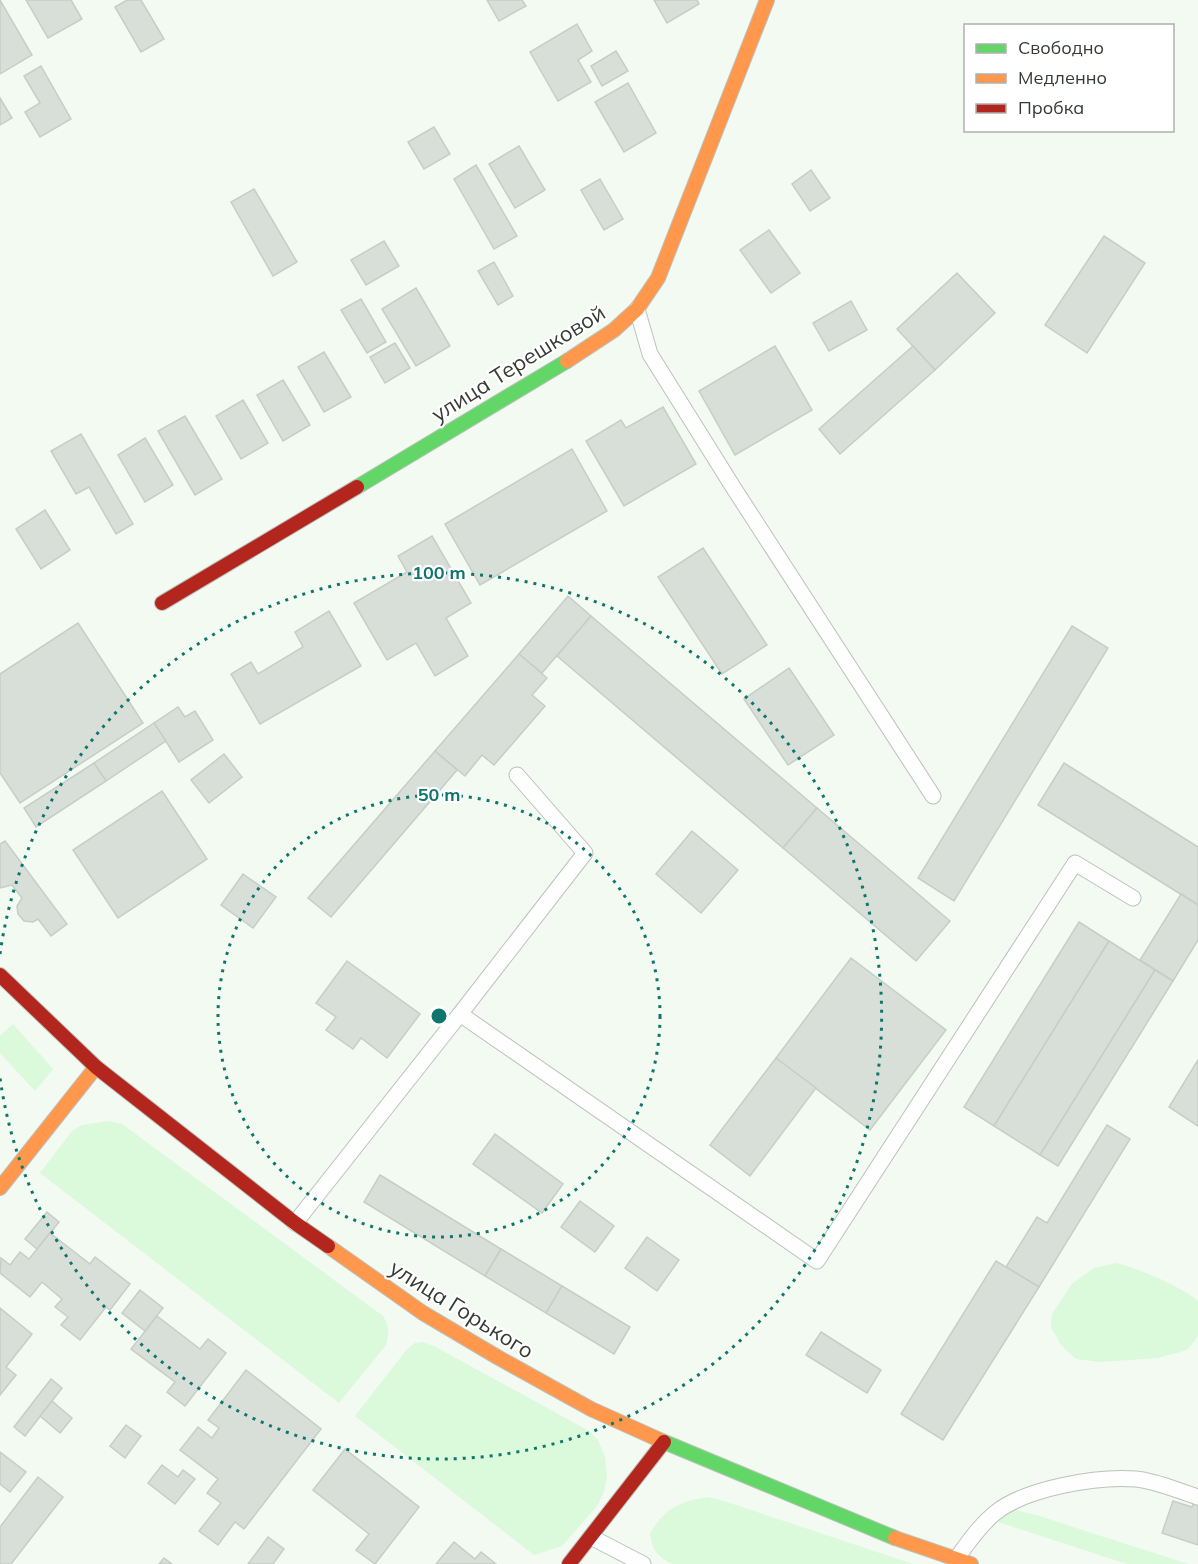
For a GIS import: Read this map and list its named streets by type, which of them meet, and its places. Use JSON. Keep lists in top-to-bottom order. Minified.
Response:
{"streets":{"street":["улица Терешковой","улица Горького"]},"legend":["Свободно","Медленно","Пробка"],"rings":["100 m","50 m"]}
